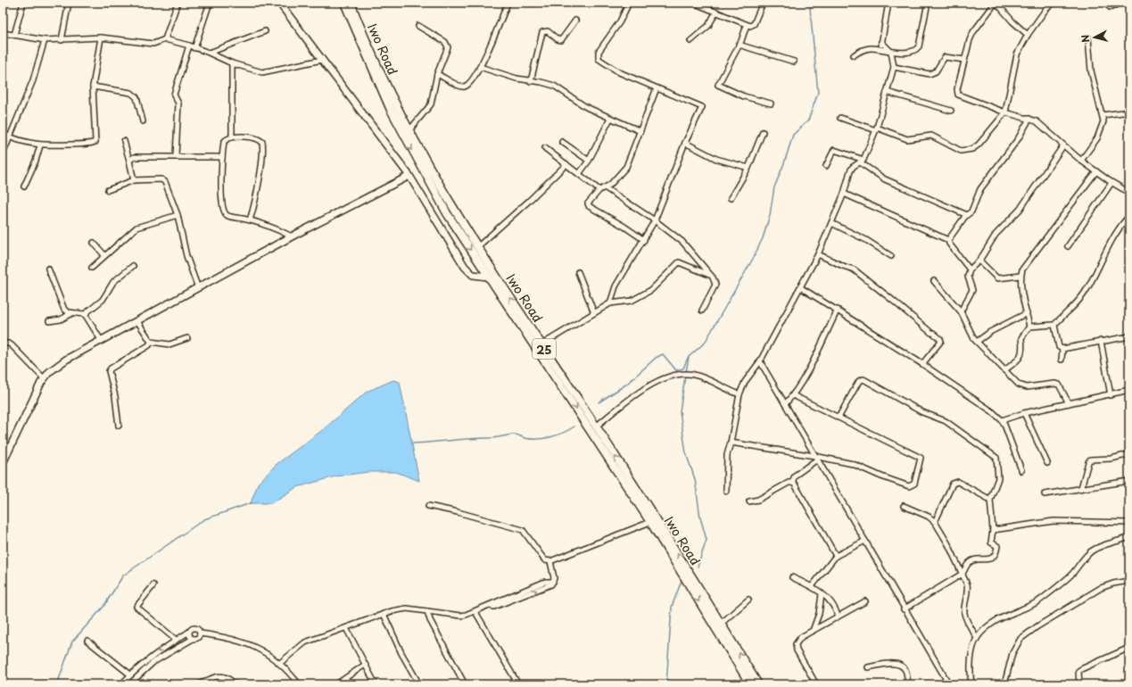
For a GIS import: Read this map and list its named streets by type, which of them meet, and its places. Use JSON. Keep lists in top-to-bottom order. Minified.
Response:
{"streets":{"main road":["Iwo Road","25"]},"north":"left"}
